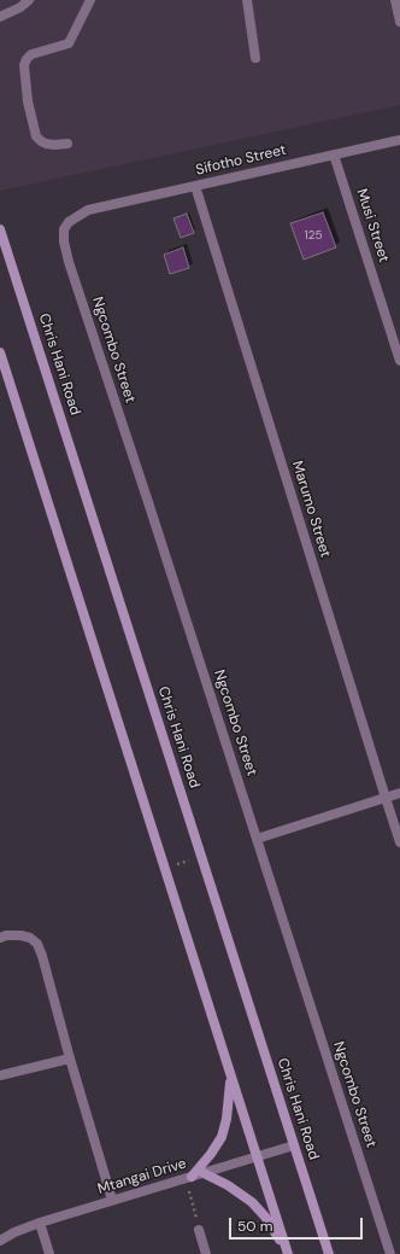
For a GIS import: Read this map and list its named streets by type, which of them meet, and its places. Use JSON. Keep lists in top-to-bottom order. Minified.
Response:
{"streets":{"main road":["Chris Hani Road"],"street":["Sifotho Street","Musi Street","Ngcombo Street","Marumo Street","Mtangai Drive"]},"crossings":[["Sifotho Street","Musi Street"],["Sifotho Street","Ngcombo Street"],["Sifotho Street","Marumo Street"],["Chris Hani Road","Mtangai Drive"]],"house_numbers":["125"],"scale_bar":"50 m"}
